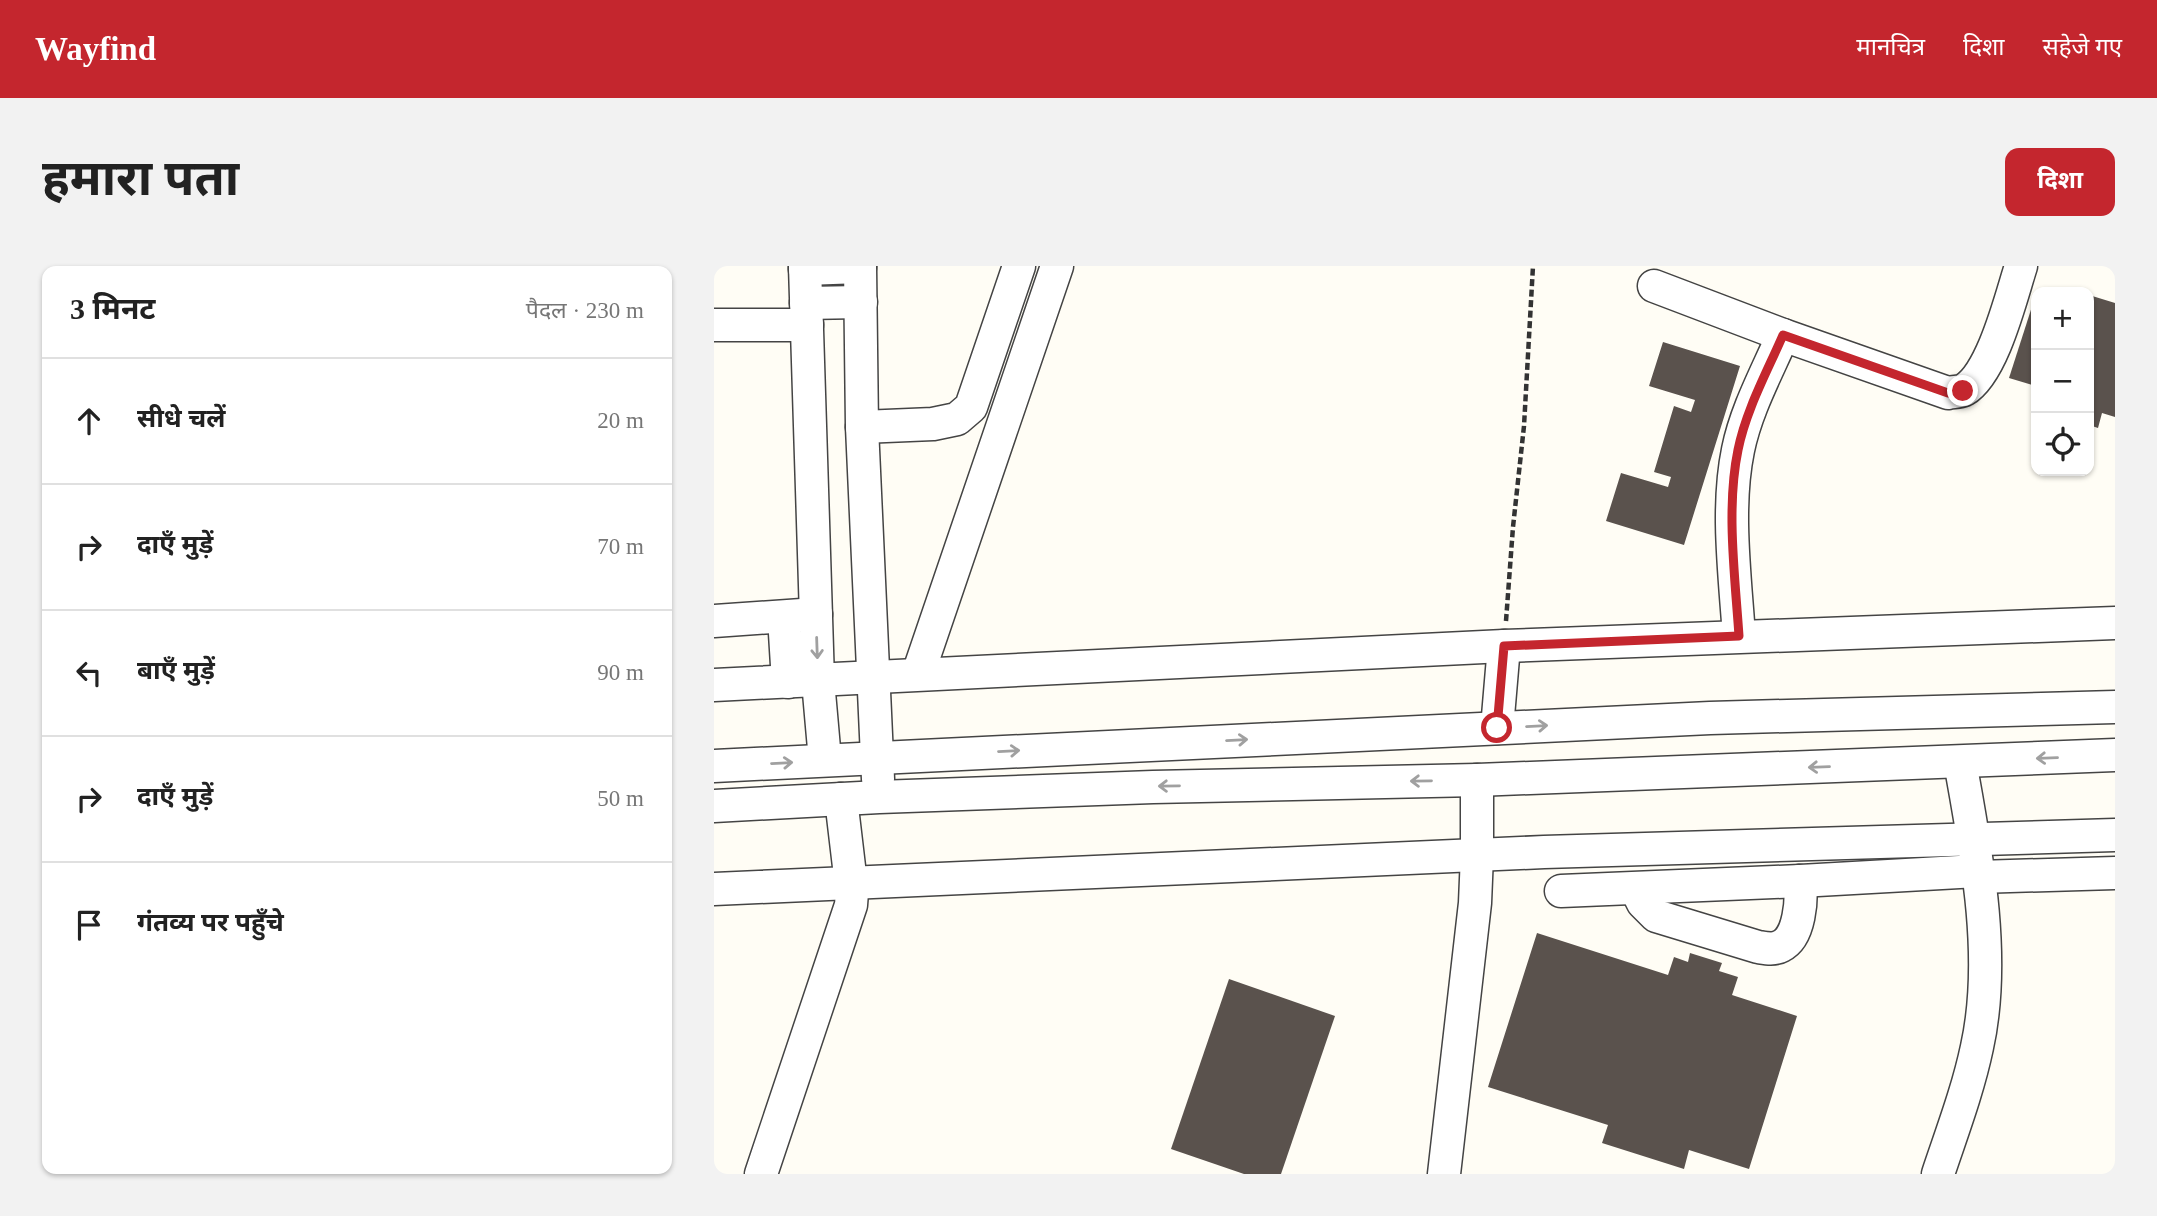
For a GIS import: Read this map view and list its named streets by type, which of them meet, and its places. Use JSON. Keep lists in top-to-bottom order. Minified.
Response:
{"page":{"header":"Wayfind","nav":["मानचित्र","दिशा","सहेजे गए"],"buttons":"दिशा","title":"हमारा पता","heading":["3 मिनट","पैदल · 230 m"],"map_buttons":["+","−"],"list":[["सीधे चलें","20 m"],["दाएँ मुड़ें","70 m"],["बाएँ मुड़ें","90 m"],["दाएँ मुड़ें","50 m"],"गंतव्य पर पहुँचे"]}}
